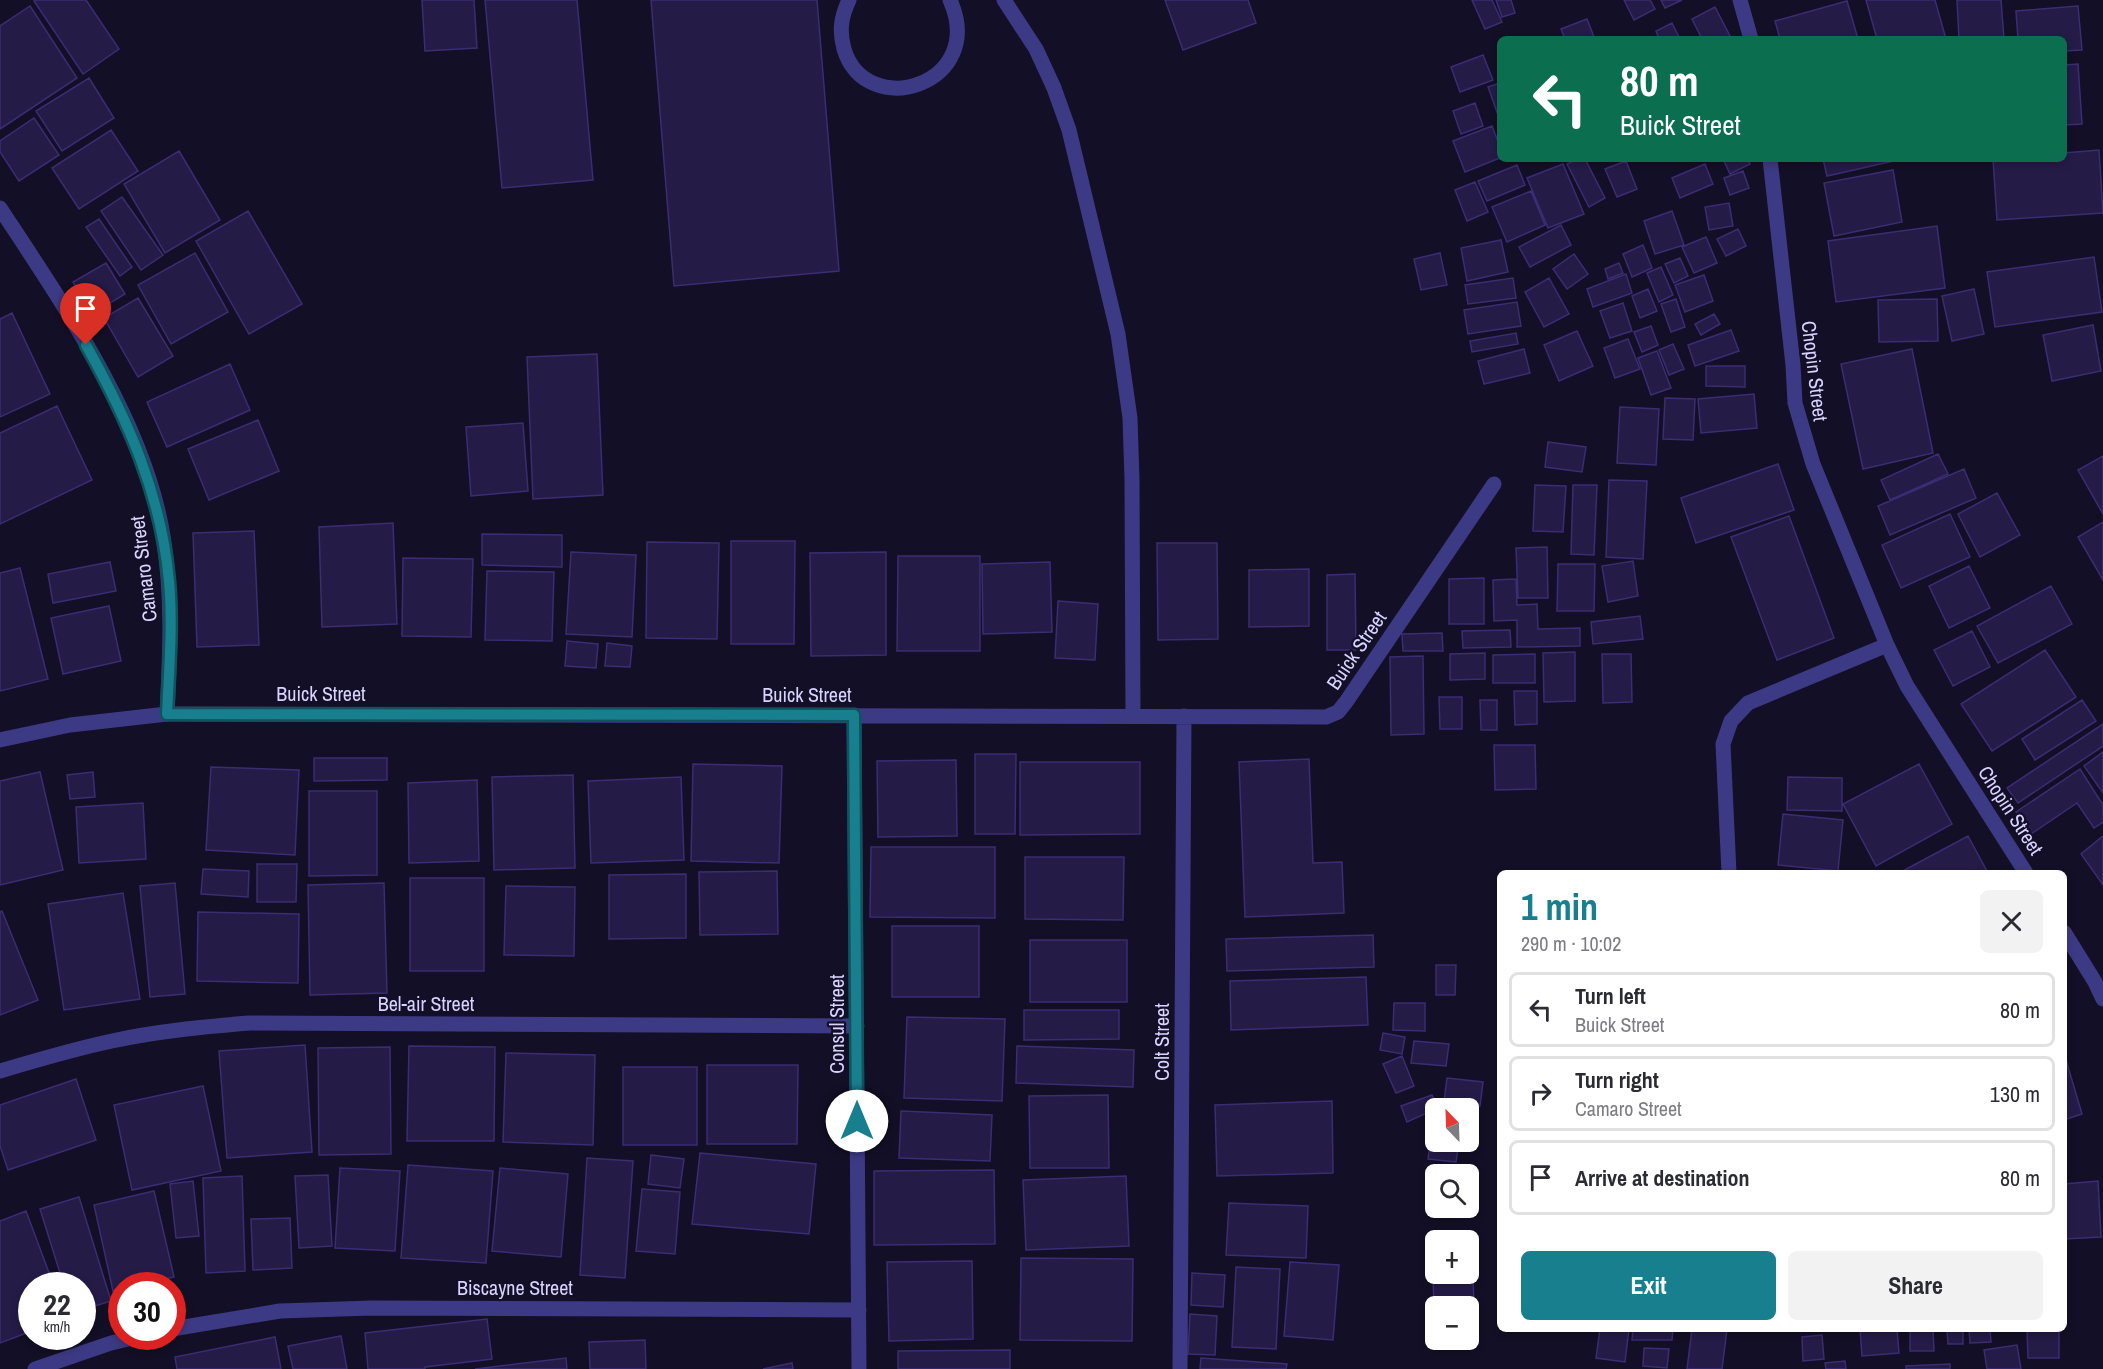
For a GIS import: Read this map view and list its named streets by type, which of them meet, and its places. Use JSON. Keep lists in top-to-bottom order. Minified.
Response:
{"streets":{"street":["Chopin Street","Camaro Street","Buick Street","Bel-air Street","Consul Street","Colt Street","Biscayne Street"]},"crossings":[["Camaro Street","Buick Street"],["Buick Street","Consul Street"],["Buick Street","Colt Street"],["Bel-air Street","Consul Street"],["Consul Street","Biscayne Street"]],"north":"top left","page":{"turn":["80 m","Buick Street"],"heading":["1 min","290 m · 10:02"],"list":[{"name":"Turn left","note":"Buick Street","value":"80 m"},{"name":"Turn right","note":"Camaro Street","value":"130 m"},{"name":"Arrive at destination","value":"80 m"}],"map_buttons":["+","−"],"buttons":["Exit","Share"],"speed":"22 km/h","limit":"30"}}
